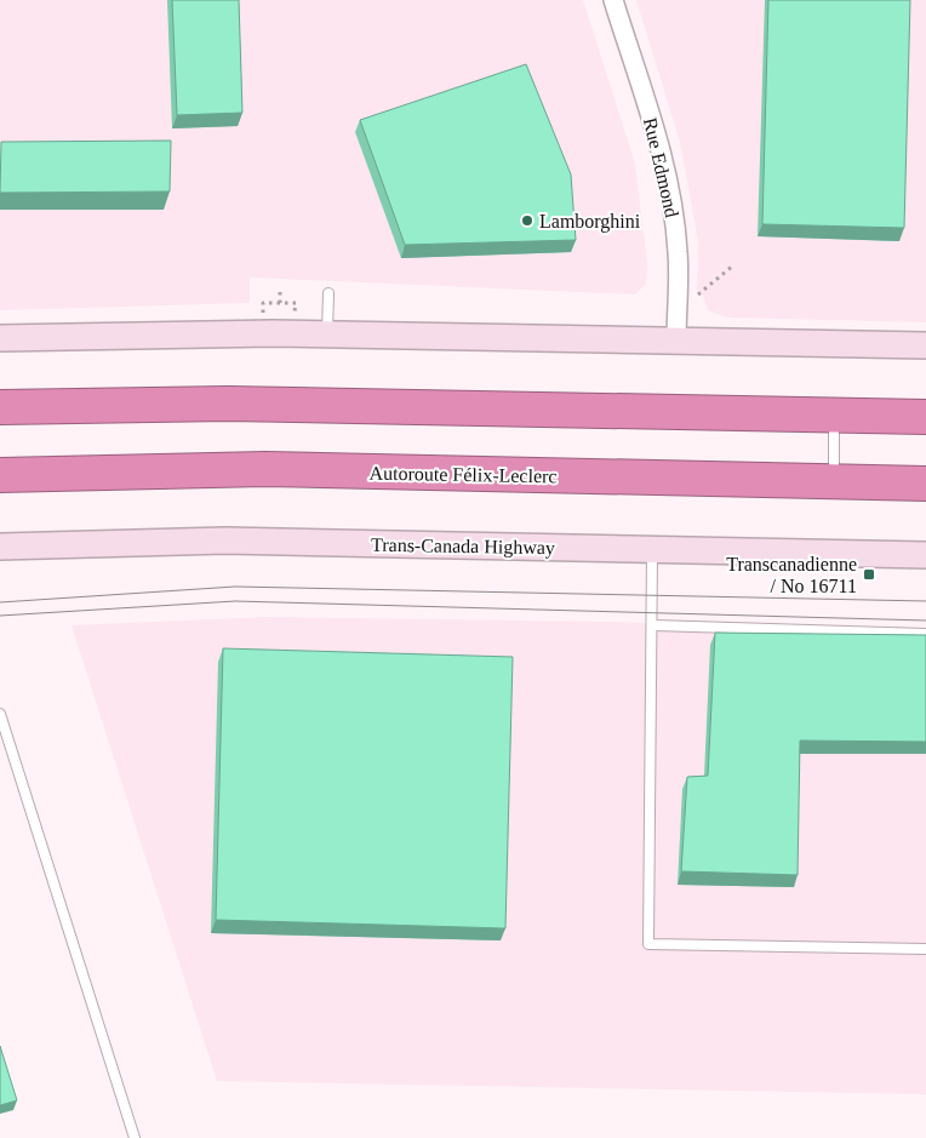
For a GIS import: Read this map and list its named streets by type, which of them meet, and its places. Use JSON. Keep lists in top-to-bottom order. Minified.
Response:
{"streets":{"highway":["Autoroute Félix-Leclerc"],"main road":["Trans-Canada Highway"],"street":["Rue Edmond"]},"places":{"other":["Lamborghini"],"transit":["Transcanadienne / No 16711"]}}
